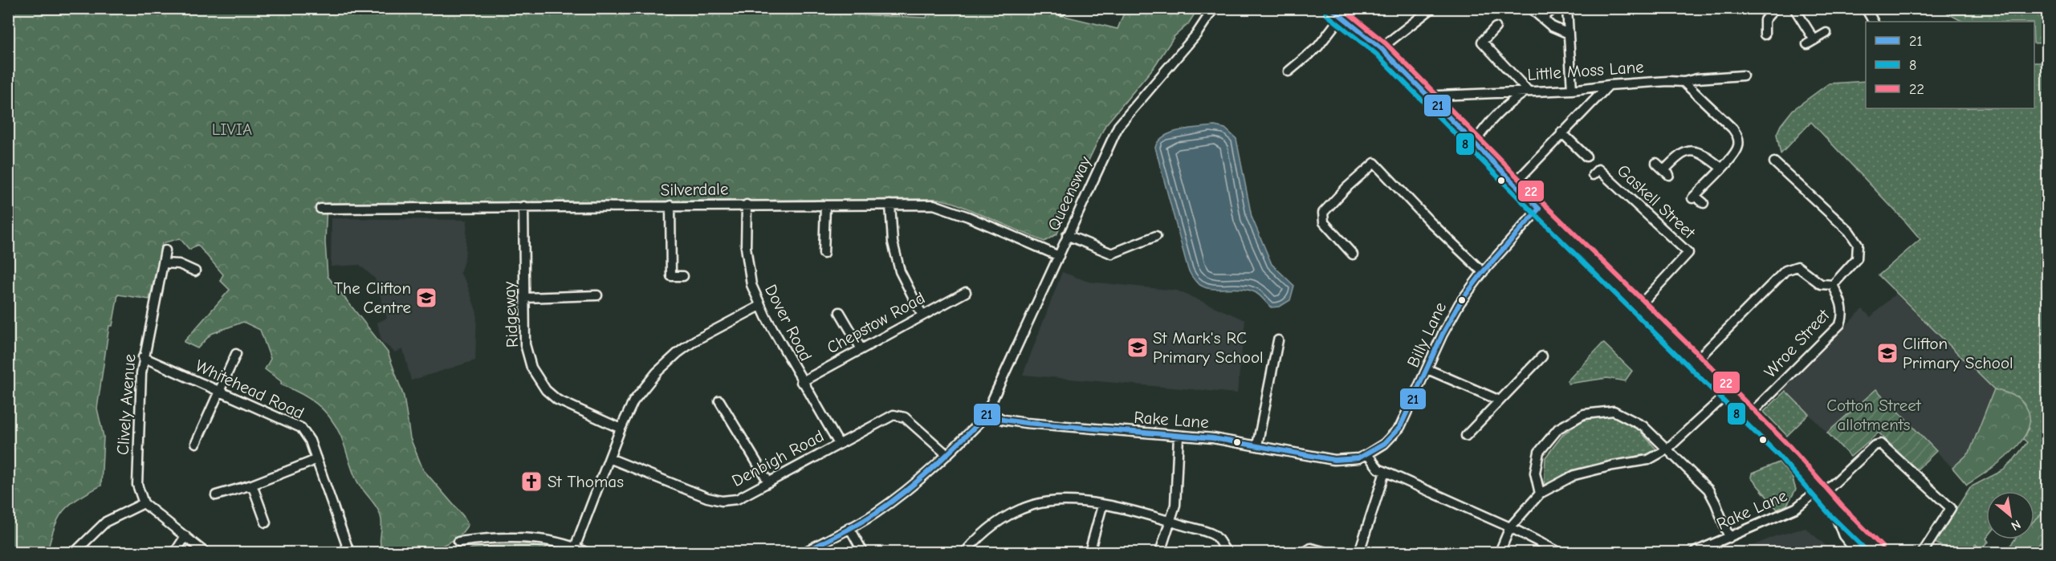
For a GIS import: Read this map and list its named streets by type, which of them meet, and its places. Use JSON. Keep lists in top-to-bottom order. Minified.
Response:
{"streets":{"street":["Little Moss Lane","Silverdale","Queensway","Gaskell Street","Ridgeway","Dover Road","Chepstow Road","Billy Lane","Wroe Street","Whitehead Road","Clively Avenue","Rake Lane","Denbigh Road"]},"crossings":[["Silverdale","Queensway"],["Silverdale","Ridgeway"],["Silverdale","Dover Road"],["Queensway","Rake Lane"],["Dover Road","Chepstow Road"],["Dover Road","Denbigh Road"],["Billy Lane","Rake Lane"],["Whitehead Road","Clively Avenue"]],"parks":["LIVIA","Cotton Street allotments"],"places":{"school or university":["The Clifton Centre","St Mark's RC Primary School","Clifton Primary School"],"church":["St Thomas"]},"lines":["transit line 21","transit line 22","transit line 8"],"legend":["21","8","22"],"north":"bottom right"}
